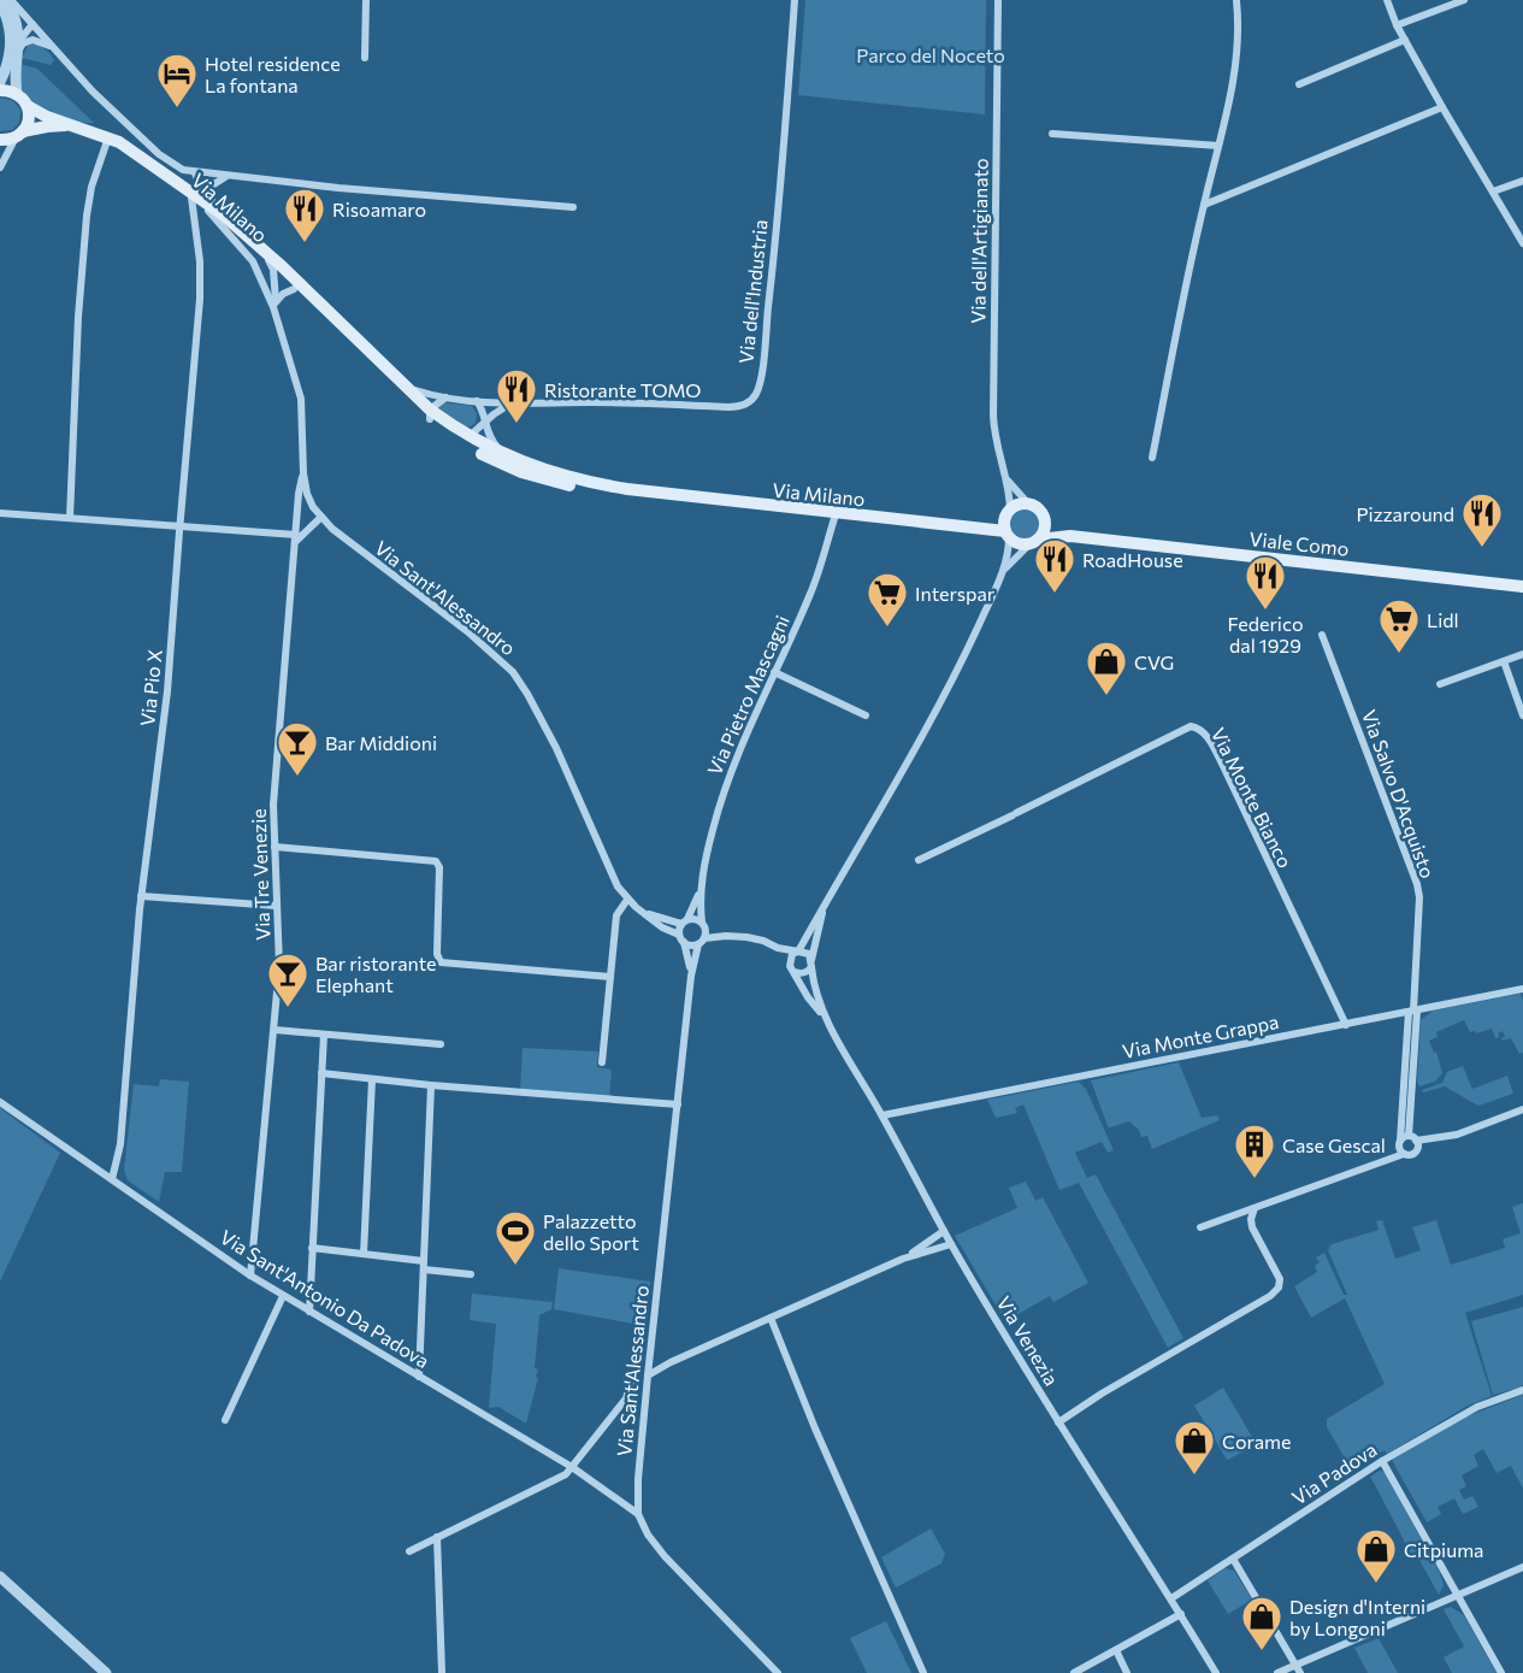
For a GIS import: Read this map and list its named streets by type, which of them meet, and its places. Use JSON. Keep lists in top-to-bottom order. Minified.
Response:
{"streets":{"main road":["Via Milano","Viale Como"],"street":["Via dell'Artigianato","Via dell'Industria","Via Sant'Alessandro","Via Pio X","Via Pietro Mascagni","Via Salvo D'Acquisto","Via Monte Bianco","Via Tre Venezie","Via Monte Grappa","Via Sant'Antonio Da Padova","Via Venezia","Via Padova"]},"crossings":[["Via Milano","Via dell'Artigianato"],["Via Milano","Viale Como"],["Via Milano","Via Pio X"],["Via Milano","Via Pietro Mascagni"],["Via dell'Artigianato","Viale Como"],["Via Sant'Alessandro","Via Pietro Mascagni"],["Via Sant'Alessandro","Via Sant'Antonio Da Padova"],["Via Pio X","Via Sant'Antonio Da Padova"],["Via Salvo D'Acquisto","Via Monte Grappa"],["Via Monte Bianco","Via Monte Grappa"],["Via Tre Venezie","Via Sant'Antonio Da Padova"],["Via Monte Grappa","Via Venezia"],["Via Venezia","Via Padova"]],"parks":["Parco del Noceto"],"places":{"hotel":["Hotel residence La fontana"],"restaurant":["Risoamaro","Ristorante TOMO","Pizzaround","RoadHouse","Federico dal 1929"],"supermarket":["Interspar","Lidl"],"shop":["CVG","Corame","Citpiuma","Design d'Interni by Longoni"],"bar":["Bar Middioni","Bar ristorante Elephant"],"building":["Case Gescal"],"sports":["Palazzetto dello Sport"]}}
